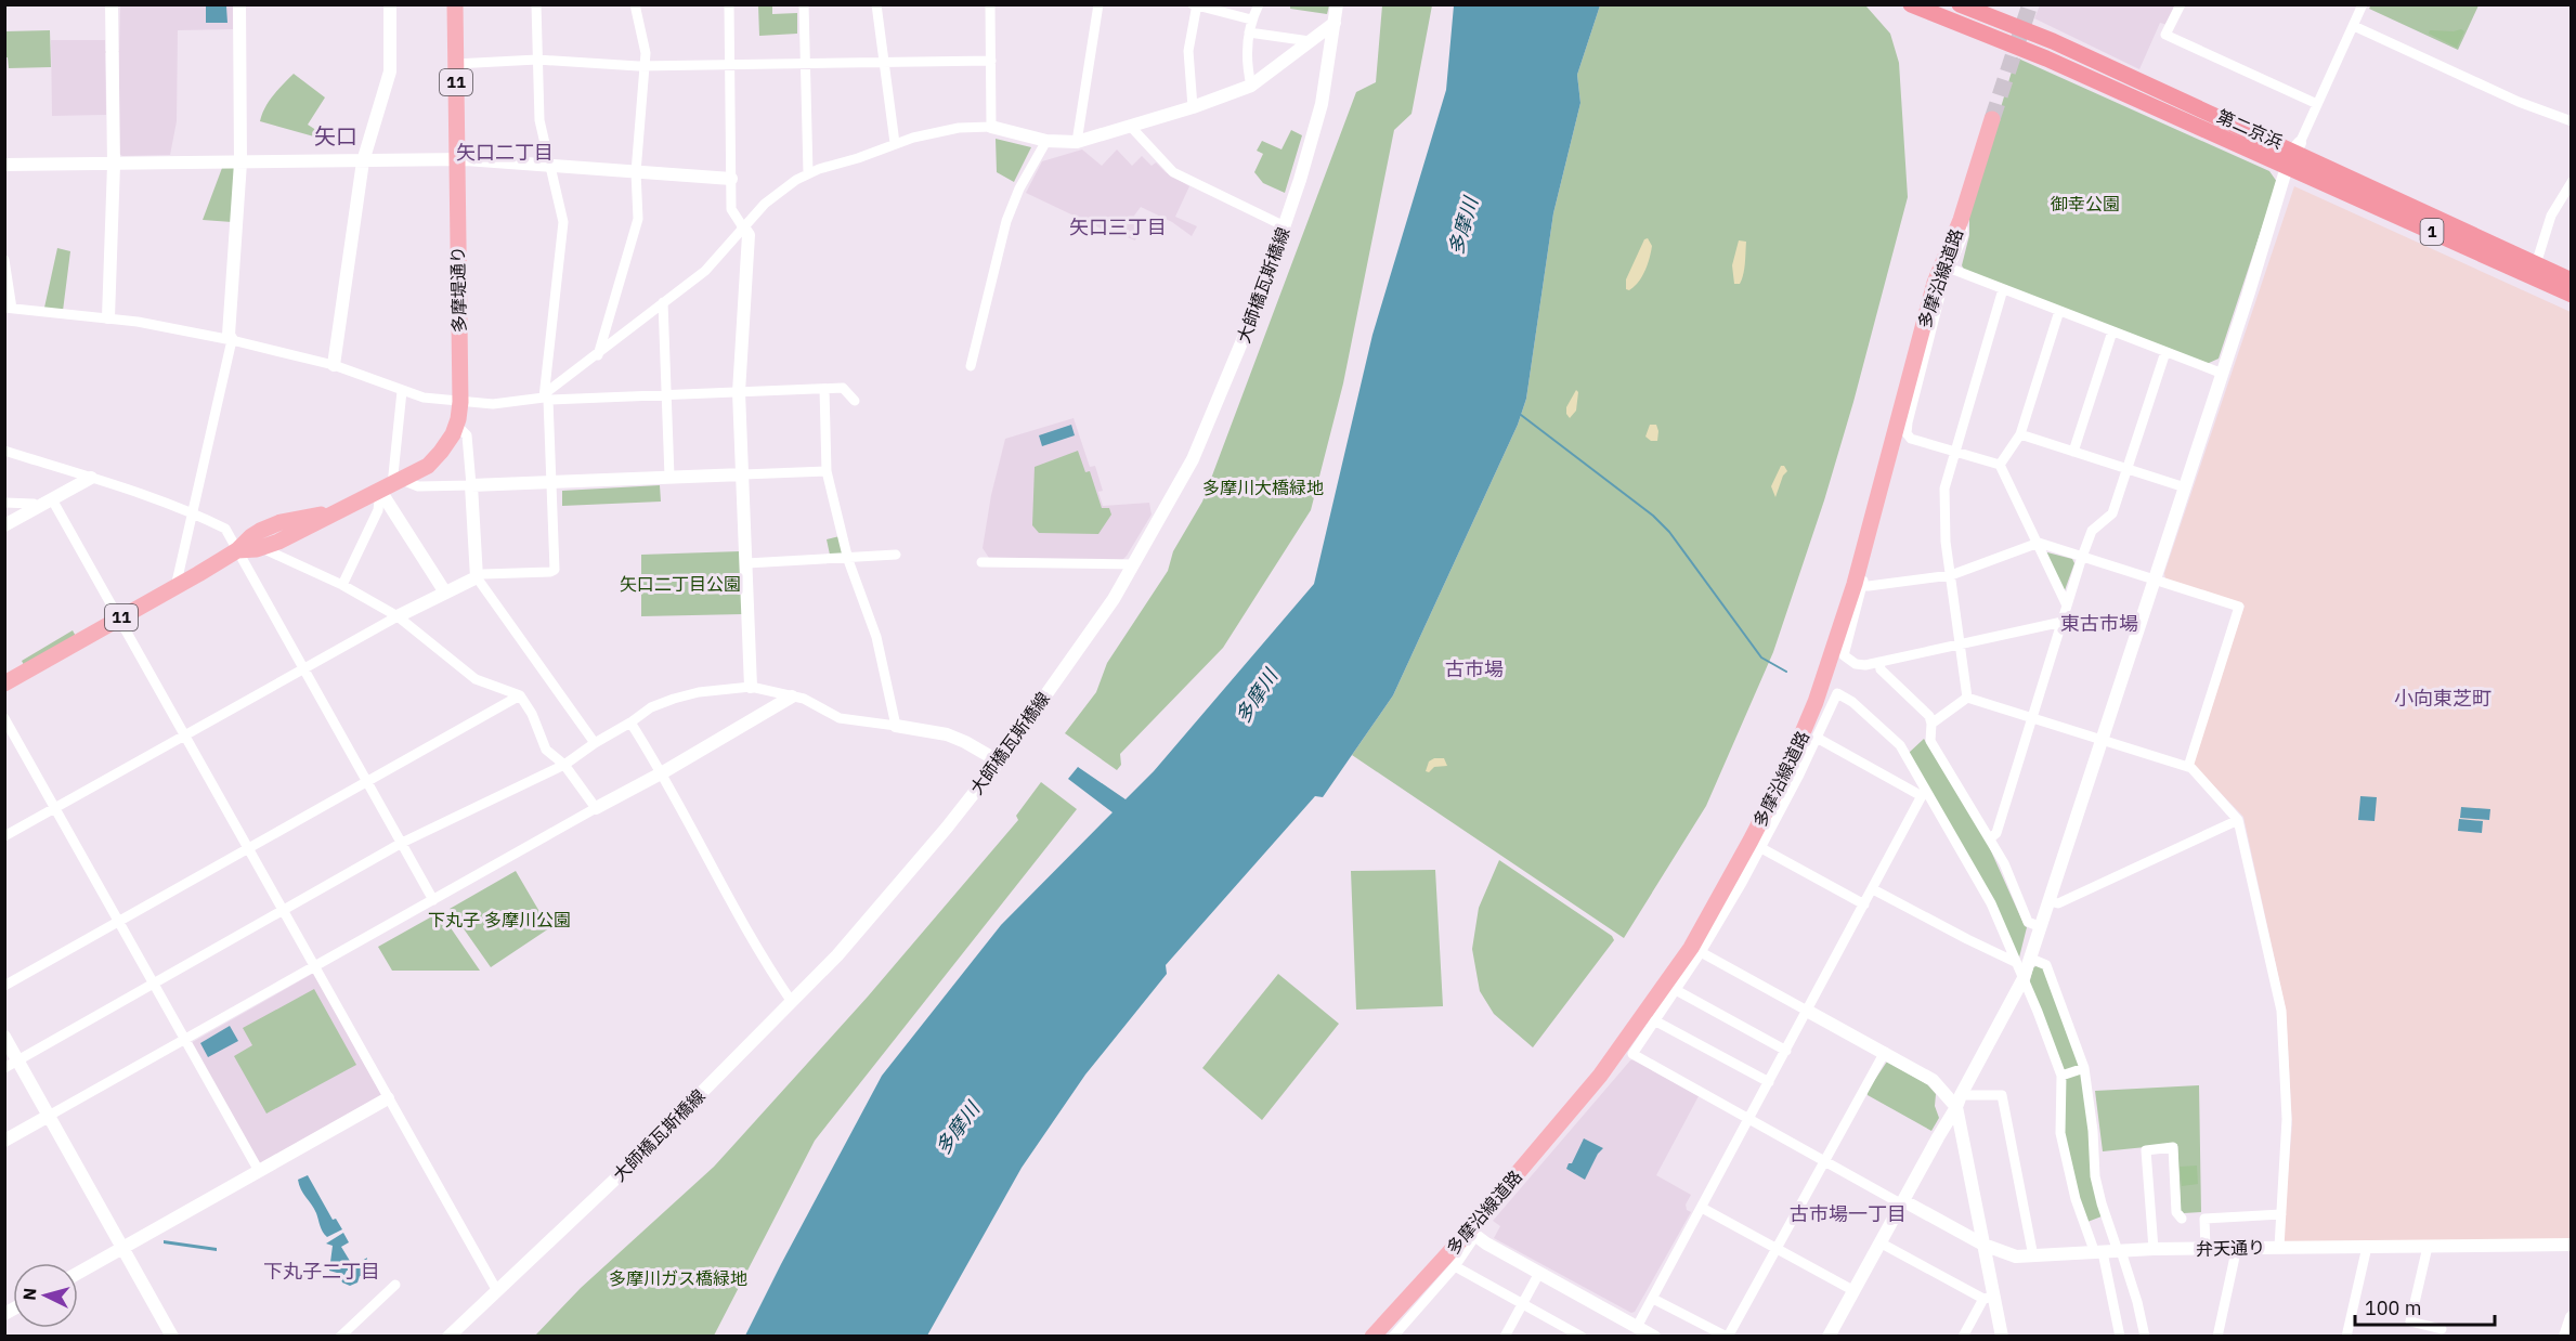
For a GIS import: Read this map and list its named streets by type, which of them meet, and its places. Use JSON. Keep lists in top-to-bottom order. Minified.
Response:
{"streets":{"highway":["第二京浜","1"],"main road":["11","多摩沿線道路","多摩堤通り"],"street":["大師橋瓦斯橋線","弁天通り"]},"districts":["矢口","矢口二丁目","矢口三丁目","東古市場","古市場","小向東芝町","古市場一丁目","下丸子二丁目"],"water":["多摩川"],"parks":["御幸公園","多摩川大橋緑地","矢口二丁目公園","下丸子 多摩川公園","多摩川ガス橋緑地"],"scale_bar":"100 m","north":"left"}
